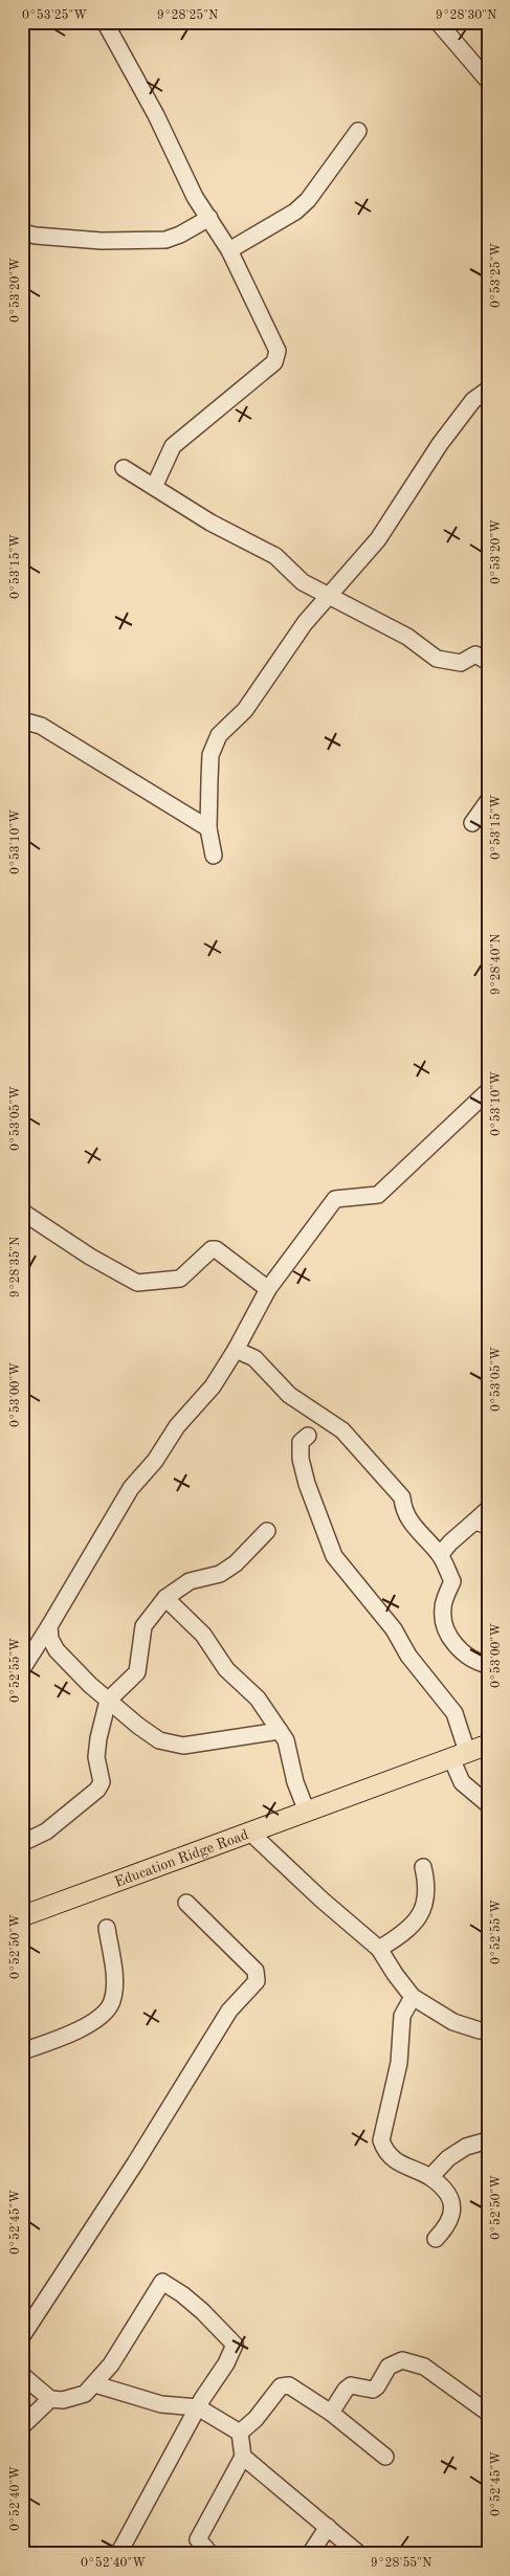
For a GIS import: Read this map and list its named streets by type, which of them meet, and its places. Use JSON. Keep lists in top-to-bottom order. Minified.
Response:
{"streets":{"main road":["Education Ridge Road"]},"coordinates":["0°53'25\"W","9°28'25\"N","9°28'30\"N","0°53'20\"W","0°53'15\"W","0°53'10\"W","9°28'40\"N","0°53'05\"W","9°28'35\"N","0°53'00\"W","0°52'55\"W","0°52'50\"W","0°52'45\"W","0°52'40\"W","9°28'55\"N"]}
